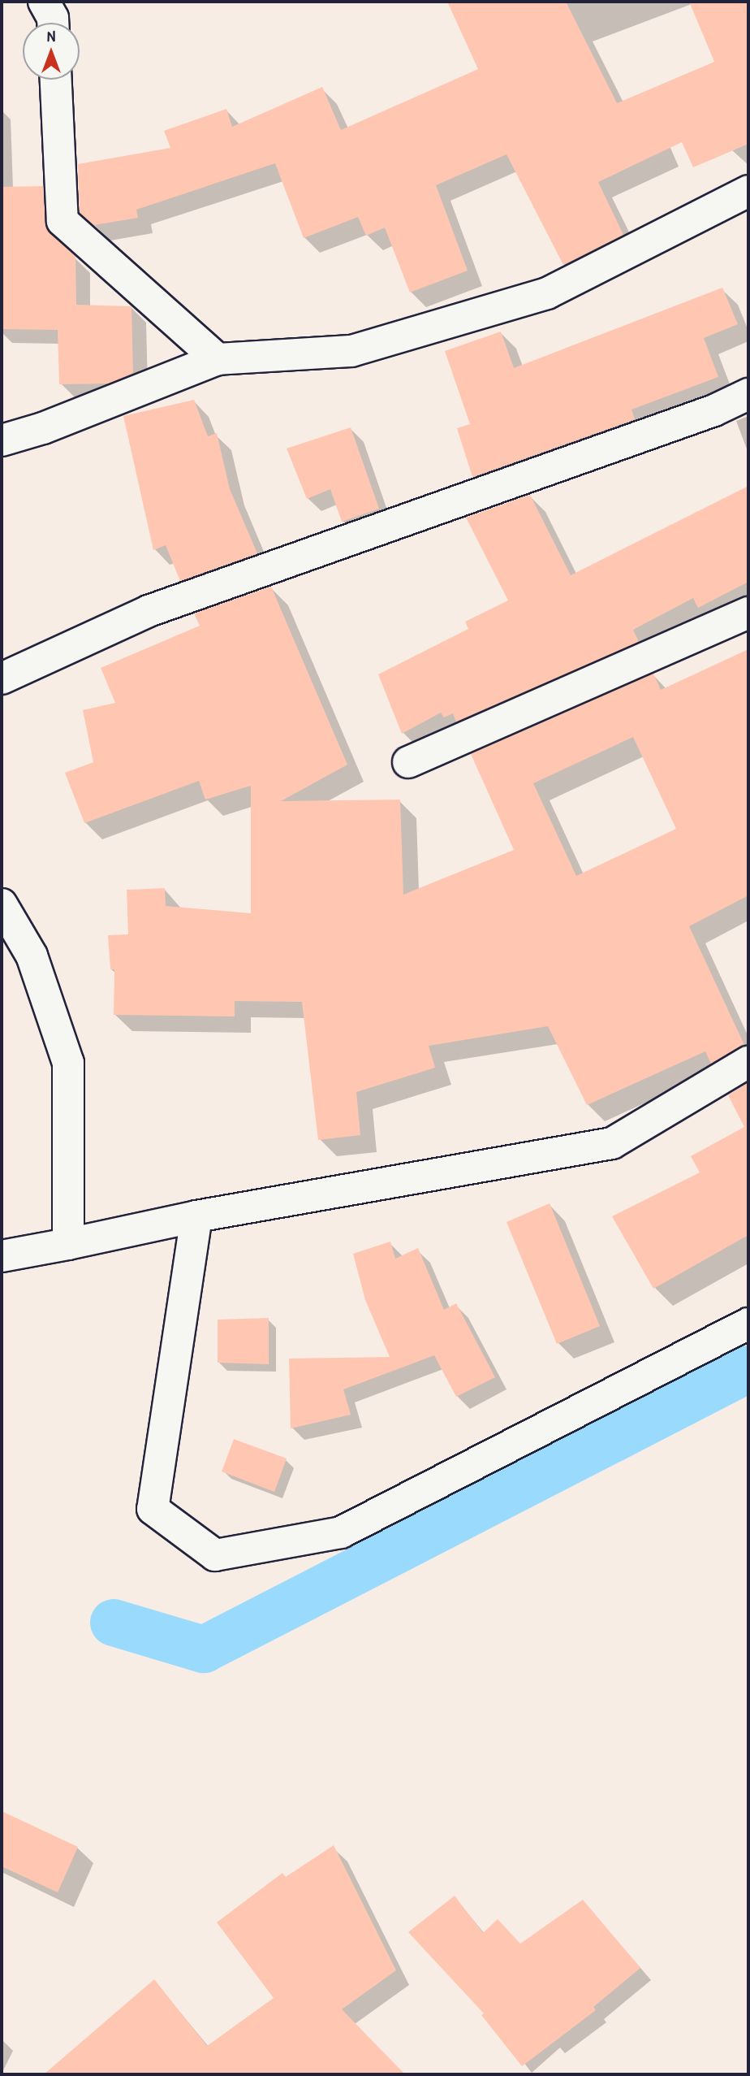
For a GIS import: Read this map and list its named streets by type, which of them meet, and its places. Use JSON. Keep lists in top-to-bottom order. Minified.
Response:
{"north":"top"}
